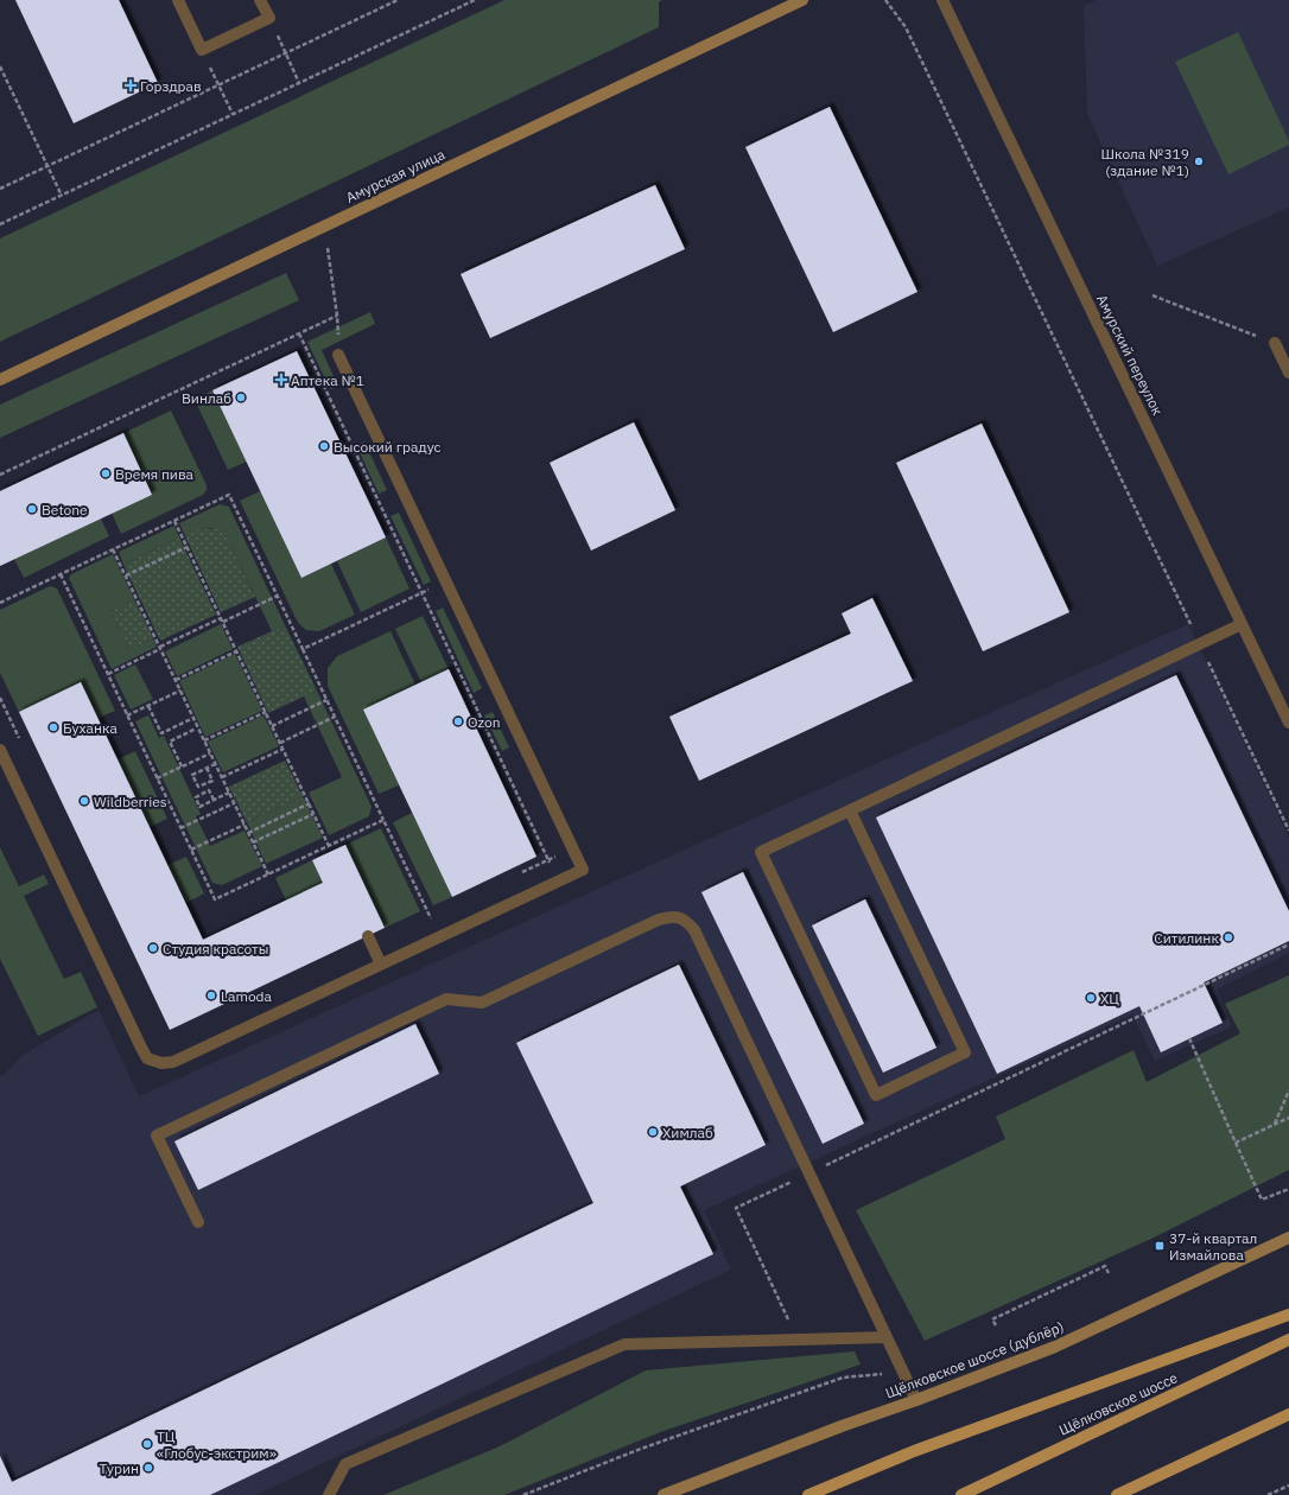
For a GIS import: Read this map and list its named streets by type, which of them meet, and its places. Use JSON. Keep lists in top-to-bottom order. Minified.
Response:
{"streets":{"main road":["Щёлковское шоссе"],"street":["Амурская улица","Амурский переулок","Щёлковское шоссе (дублёр)"]},"places":{"health":["Горздрав","Аптека №1"],"other":["Школа №319 (здание №1)","Винлаб","Высокий градус","Время пива","Betone","Ozon","Буханка","Wildberries","Ситилинк","Студия красоты","Lamoda","ХЦ","Химлаб","ТЦ «Глобус-экстрим»","Турин"],"transit":["37-й квартал Измайлова"]}}
